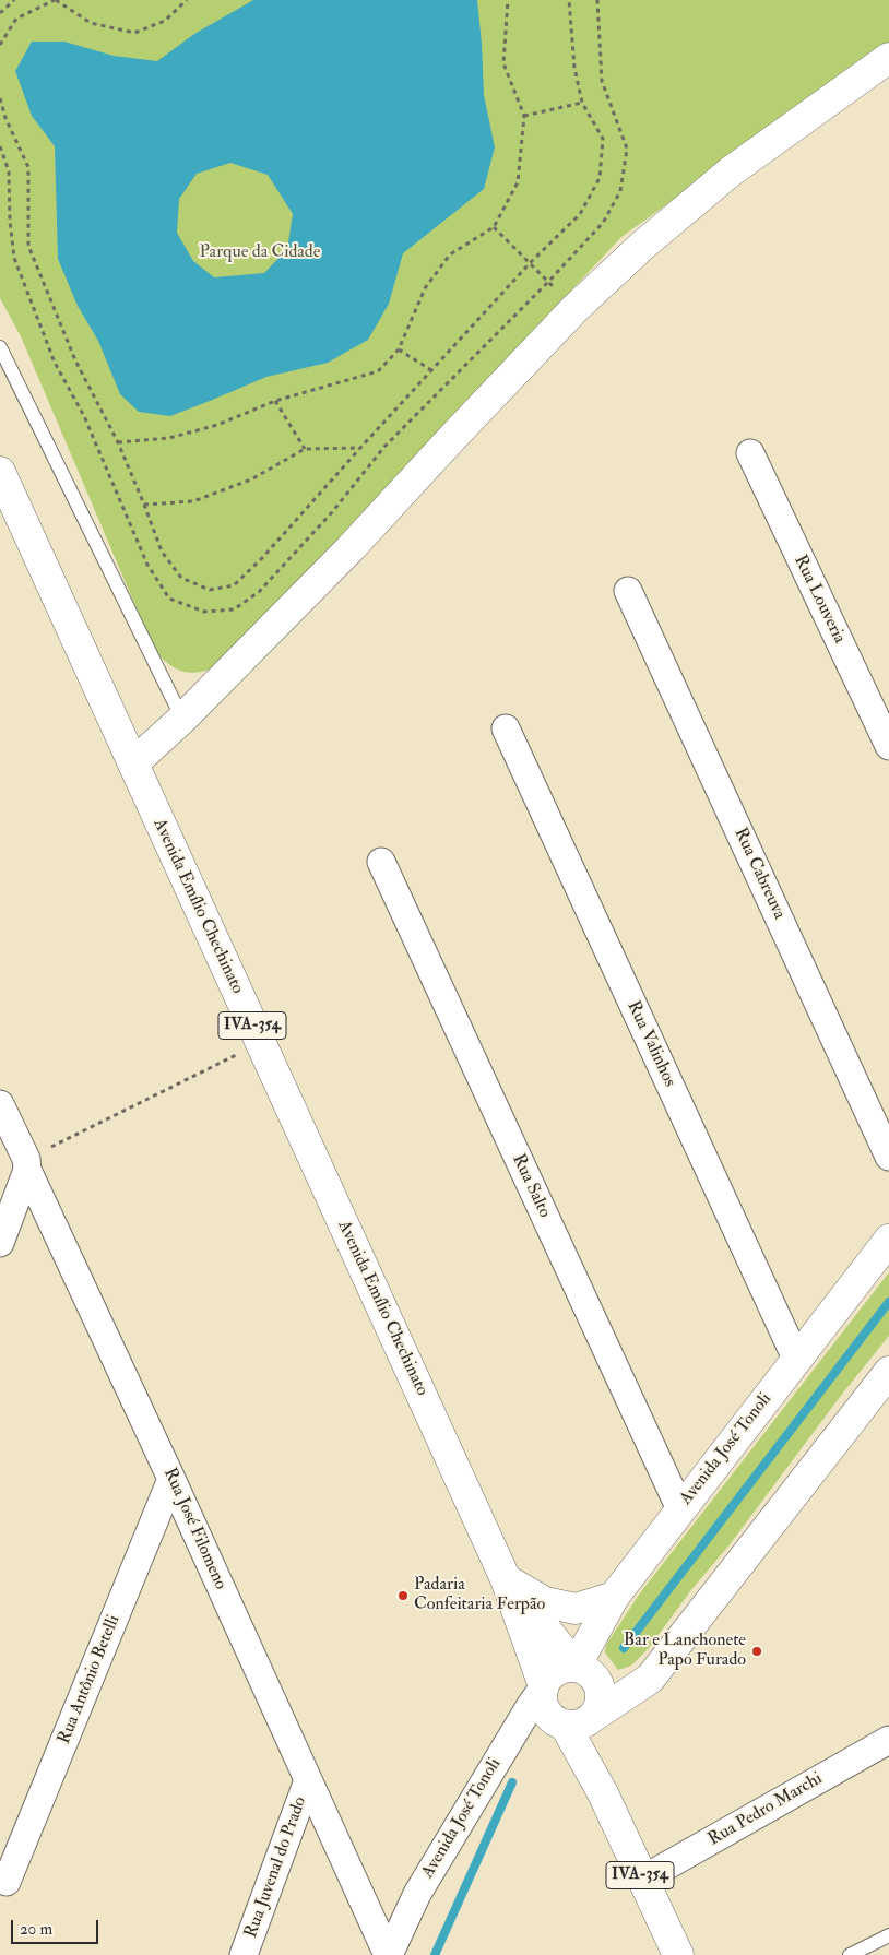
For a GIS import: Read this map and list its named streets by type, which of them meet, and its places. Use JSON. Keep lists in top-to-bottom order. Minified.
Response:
{"streets":{"main road":["Avenida Emílio Chechinato","IVA-354","Avenida José Tonoli"],"street":["Rua Louveria","Rua Cabreuva","Rua Valinhos","Rua Salto","Rua José Filomeno","Rua Antônio Betelli","Rua Pedro Marchi","Rua Juvenal do Prado"]},"crossings":[["Avenida Emílio Chechinato","IVA-354"],["Avenida Emílio Chechinato","Avenida José Tonoli"],["IVA-354","Avenida José Tonoli"],["IVA-354","Rua Pedro Marchi"],["Rua Valinhos","Avenida José Tonoli"],["Rua Salto","Avenida José Tonoli"],["Avenida José Tonoli","Rua José Filomeno"],["Rua José Filomeno","Rua Antônio Betelli"],["Rua José Filomeno","Rua Juvenal do Prado"]],"parks":["Parque da Cidade"],"places":["Padaria Confeitaria Ferpão","Bar e Lanchonete Papo Furado"],"scale_bar":"20 m"}
